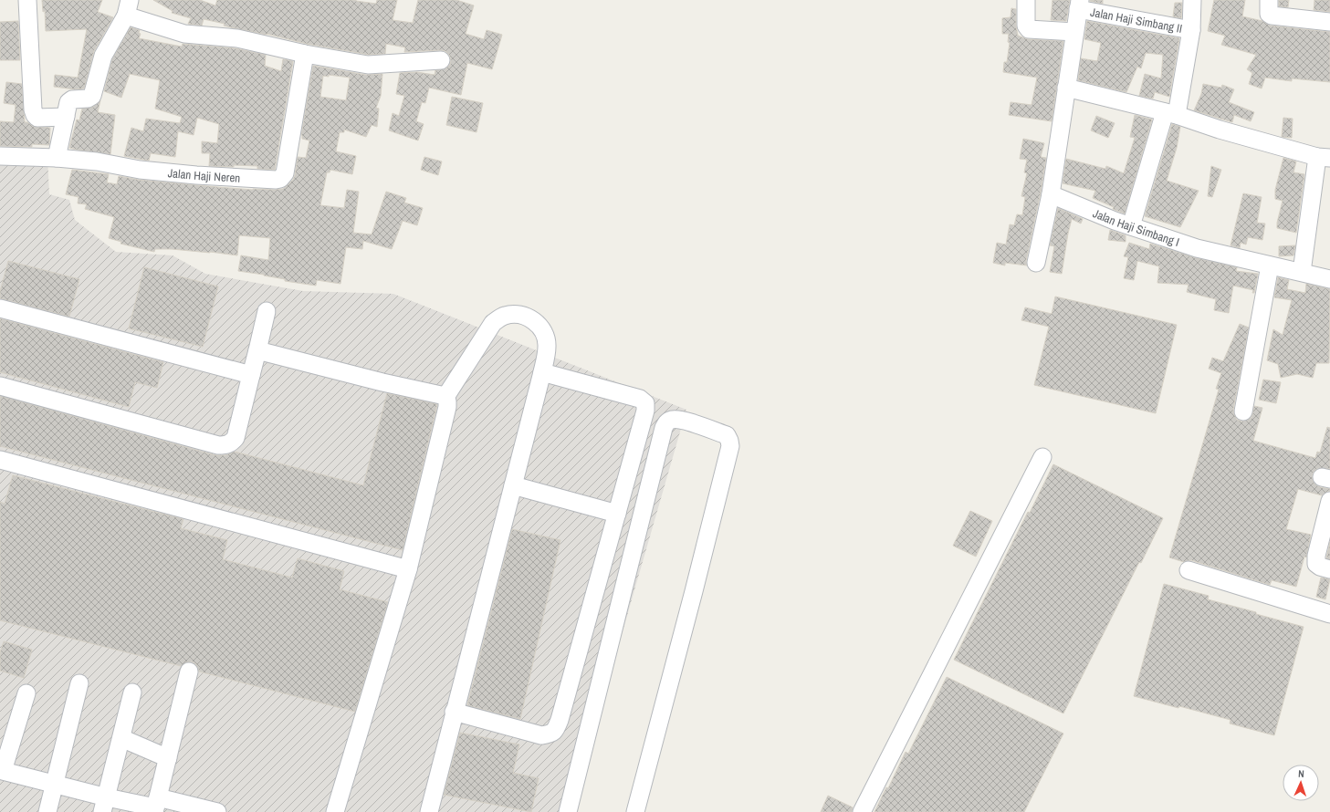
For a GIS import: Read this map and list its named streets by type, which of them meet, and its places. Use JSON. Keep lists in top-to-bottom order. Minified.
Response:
{"streets":{"street":["Jalan Haji Simbang II","Jalan Haji Neren","Jalan Haji Simbang I"]},"crossings":[["Jalan Haji Simbang II","Jalan Haji Simbang I"]],"north":"top"}
